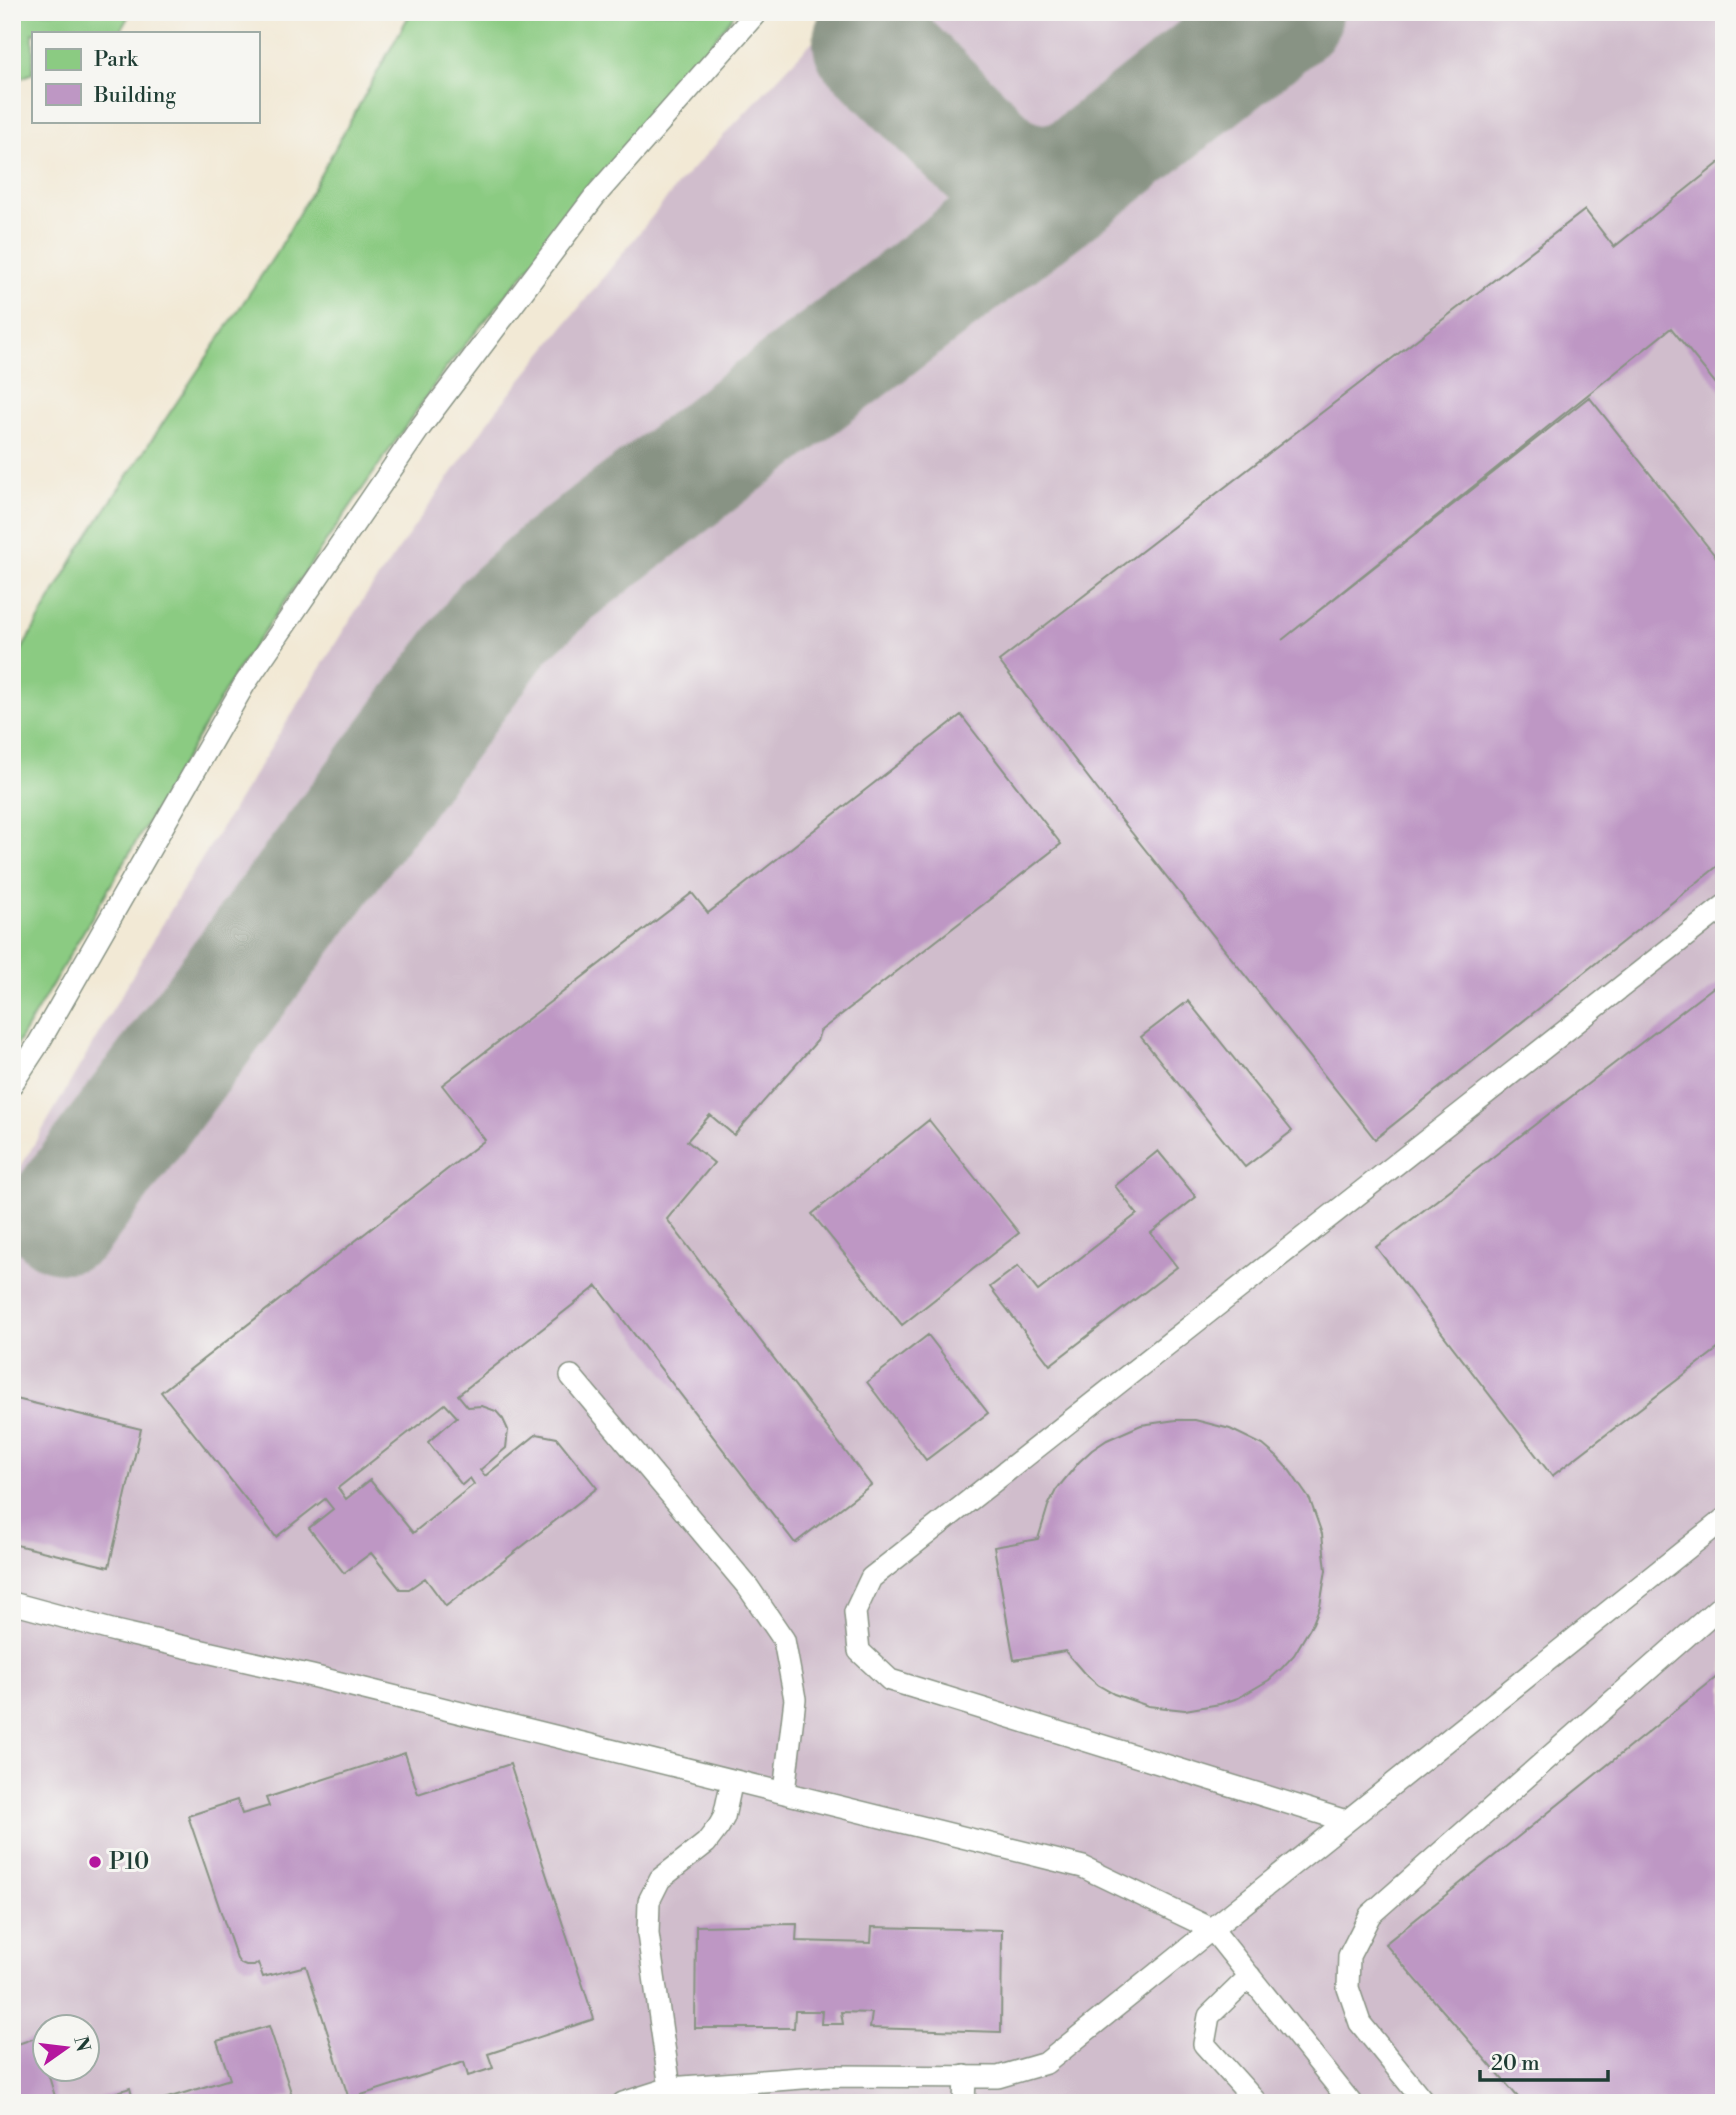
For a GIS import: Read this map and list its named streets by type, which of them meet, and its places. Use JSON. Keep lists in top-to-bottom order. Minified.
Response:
{"places":["P10"],"legend":["Park","Building"],"scale_bar":"20 m","north":"right"}
